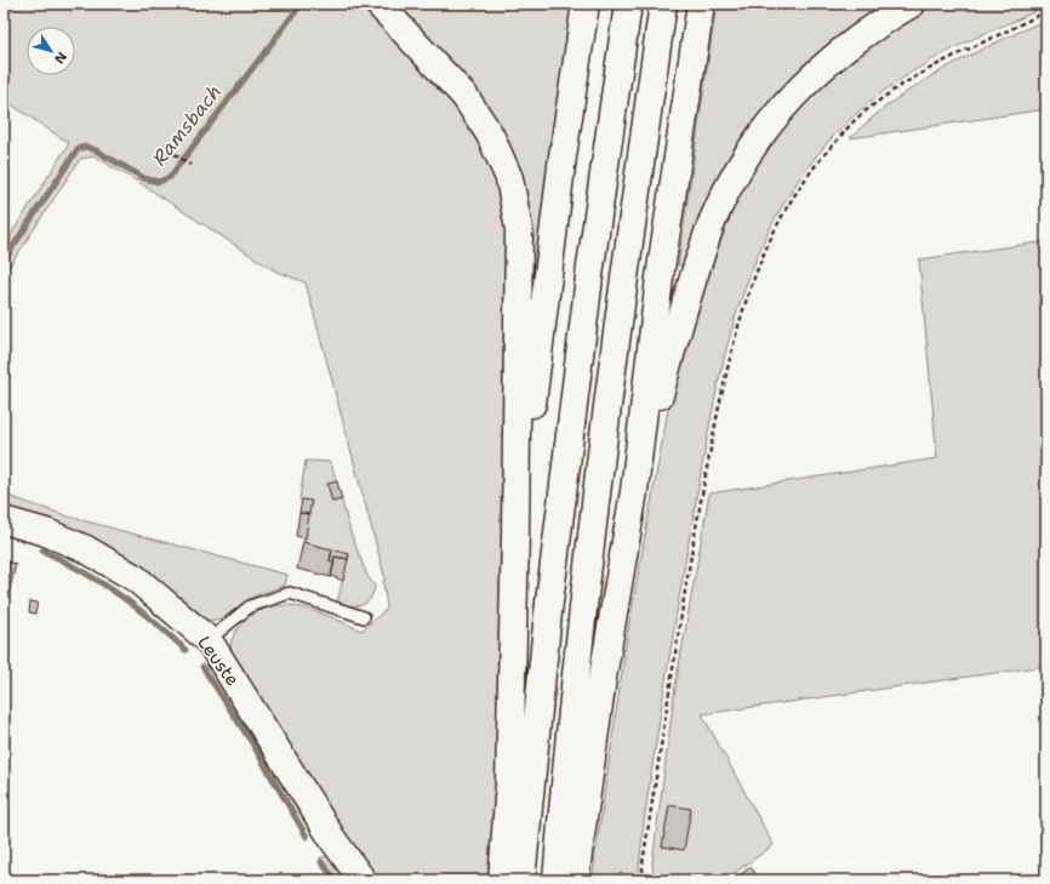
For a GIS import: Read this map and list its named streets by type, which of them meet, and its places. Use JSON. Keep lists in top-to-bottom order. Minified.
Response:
{"streets":{"main road":["Leuste"]},"water":["Ramsbach"],"north":"bottom right"}
